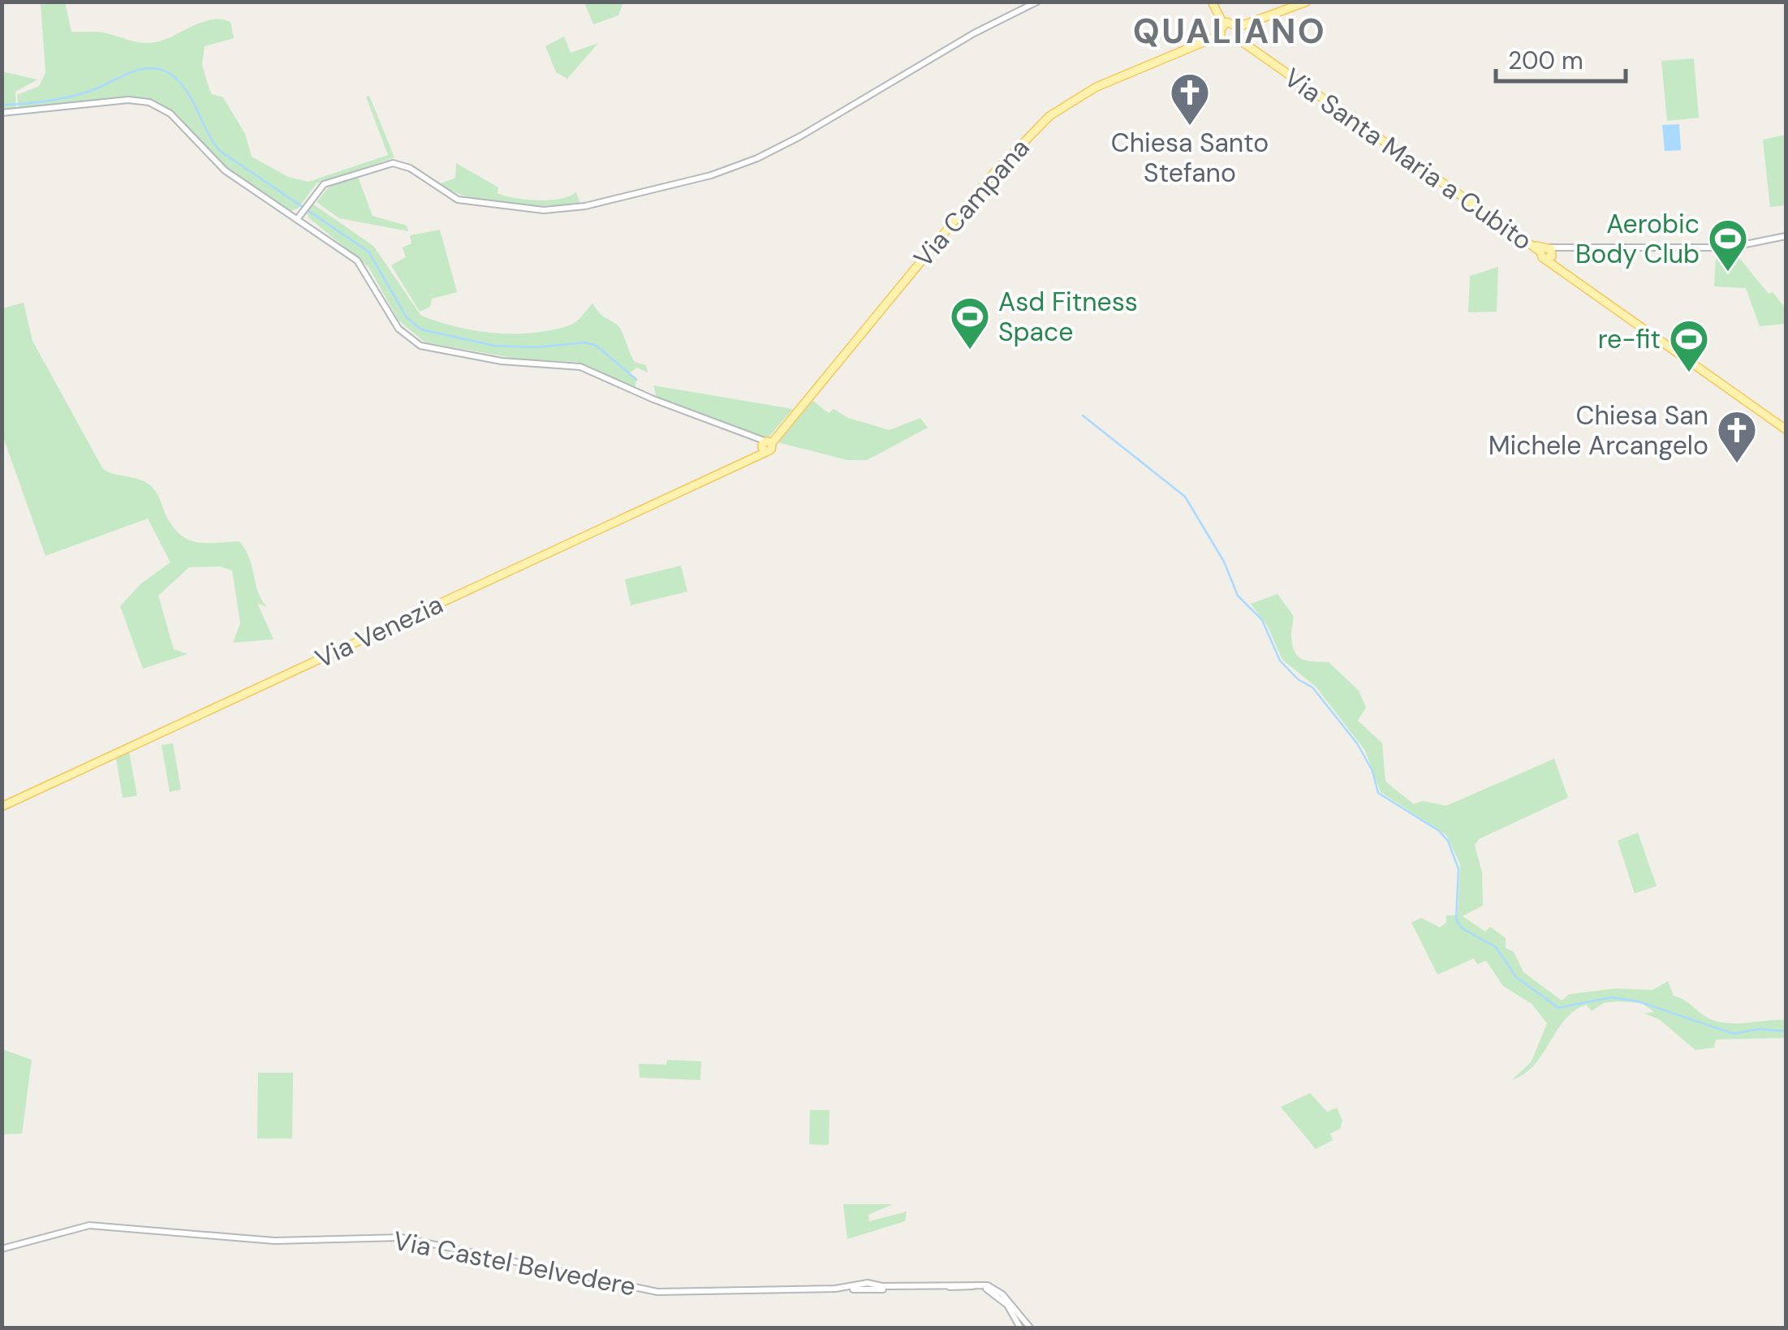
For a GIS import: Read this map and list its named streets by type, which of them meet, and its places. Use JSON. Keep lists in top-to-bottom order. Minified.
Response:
{"streets":{"main road":["Via Santa Maria a Cubito","Via Campana","Via Venezia"],"street":["Via Castel Belvedere"]},"crossings":[["Via Santa Maria a Cubito","Via Campana"],["Via Campana","Via Venezia"]],"districts":["QUALIANO"],"places":{"church":["Chiesa Santo Stefano","Chiesa San Michele Arcangelo"],"sports":["Aerobic Body Club","Asd Fitness Space","re-fit"]},"scale_bar":"200 m"}
